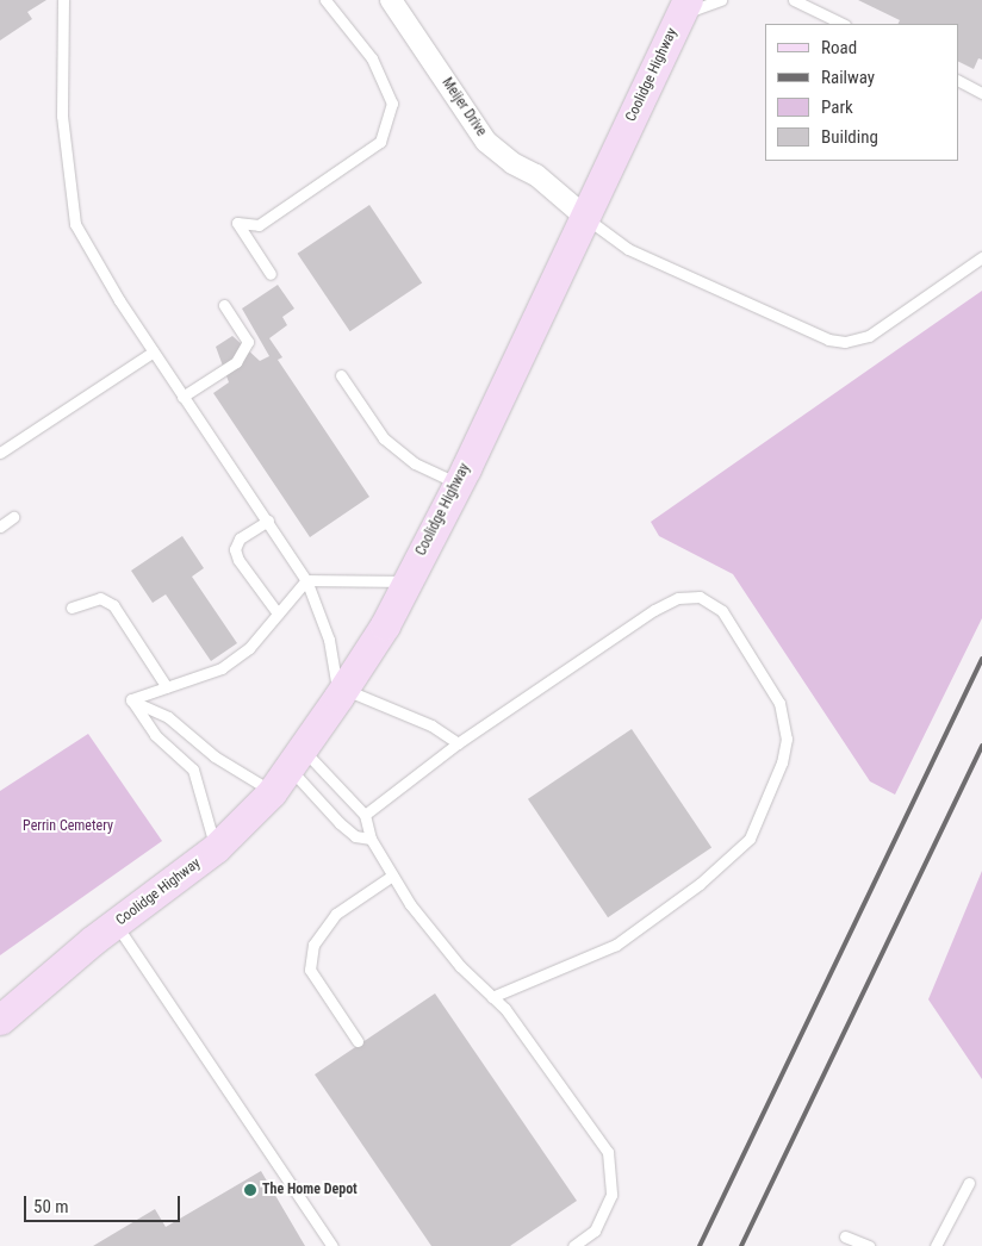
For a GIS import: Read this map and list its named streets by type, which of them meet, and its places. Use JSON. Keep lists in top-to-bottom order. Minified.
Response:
{"streets":{"main road":["Coolidge Highway"],"street":["Meijer Drive"]},"crossings":[["Coolidge Highway","Meijer Drive"]],"parks":["Perrin Cemetery"],"places":["The Home Depot"],"legend":["Road","Railway","Park","Building"],"scale_bar":"50 m"}
